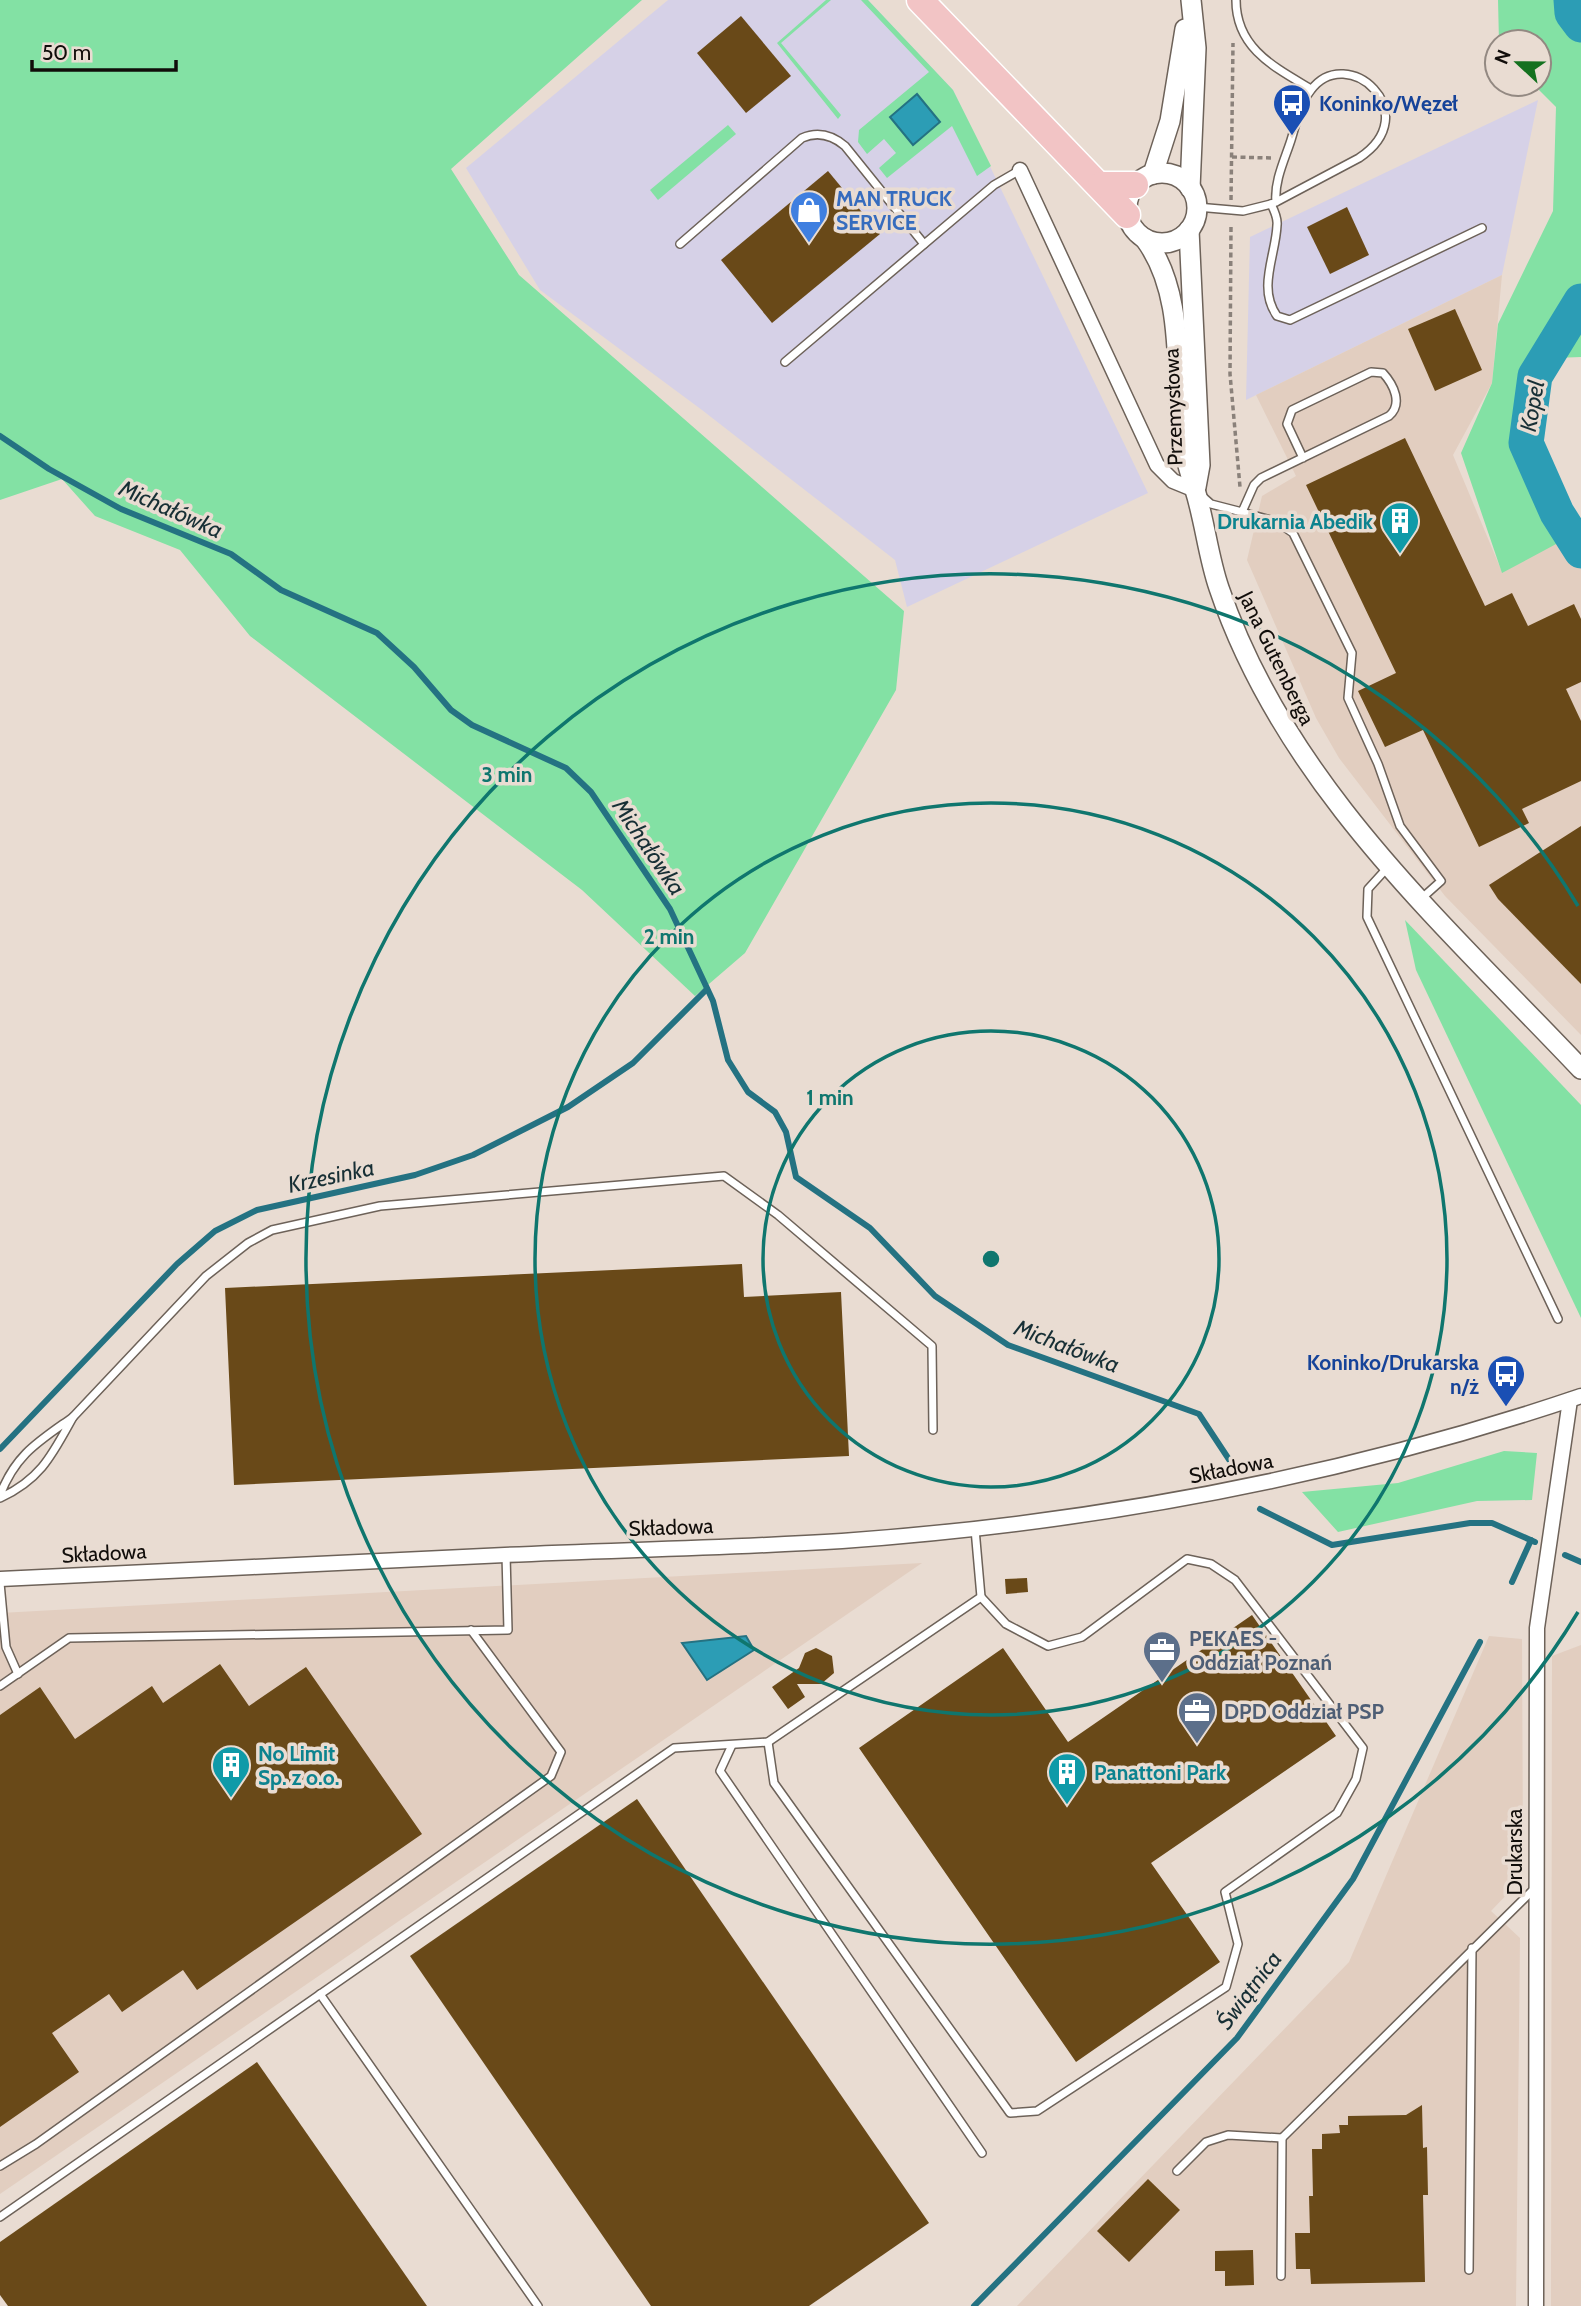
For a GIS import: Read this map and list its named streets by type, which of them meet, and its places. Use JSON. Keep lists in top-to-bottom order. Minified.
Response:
{"streets":{"street":["Przemysłowa","Jana Gutenberga","Składowa","Drukarska"]},"crossings":[["Przemysłowa","Jana Gutenberga"],["Składowa","Drukarska"]],"water":["Kopel","Michałówka","Krzesinka","Świątnica"],"places":{"bus stop":["Koninko/Węzeł","Koninko/Drukarska n/ż"],"shop":["MAN TRUCK SERVICE"],"building":["Drukarnia Abedik","No Limit Sp. z o.o.","Panattoni Park"],"office":["PEKAES - Oddział Poznań","DPD Oddział PSP"]},"scale_bar":"50 m","north":"left","rings":["3 min","2 min","1 min"]}
